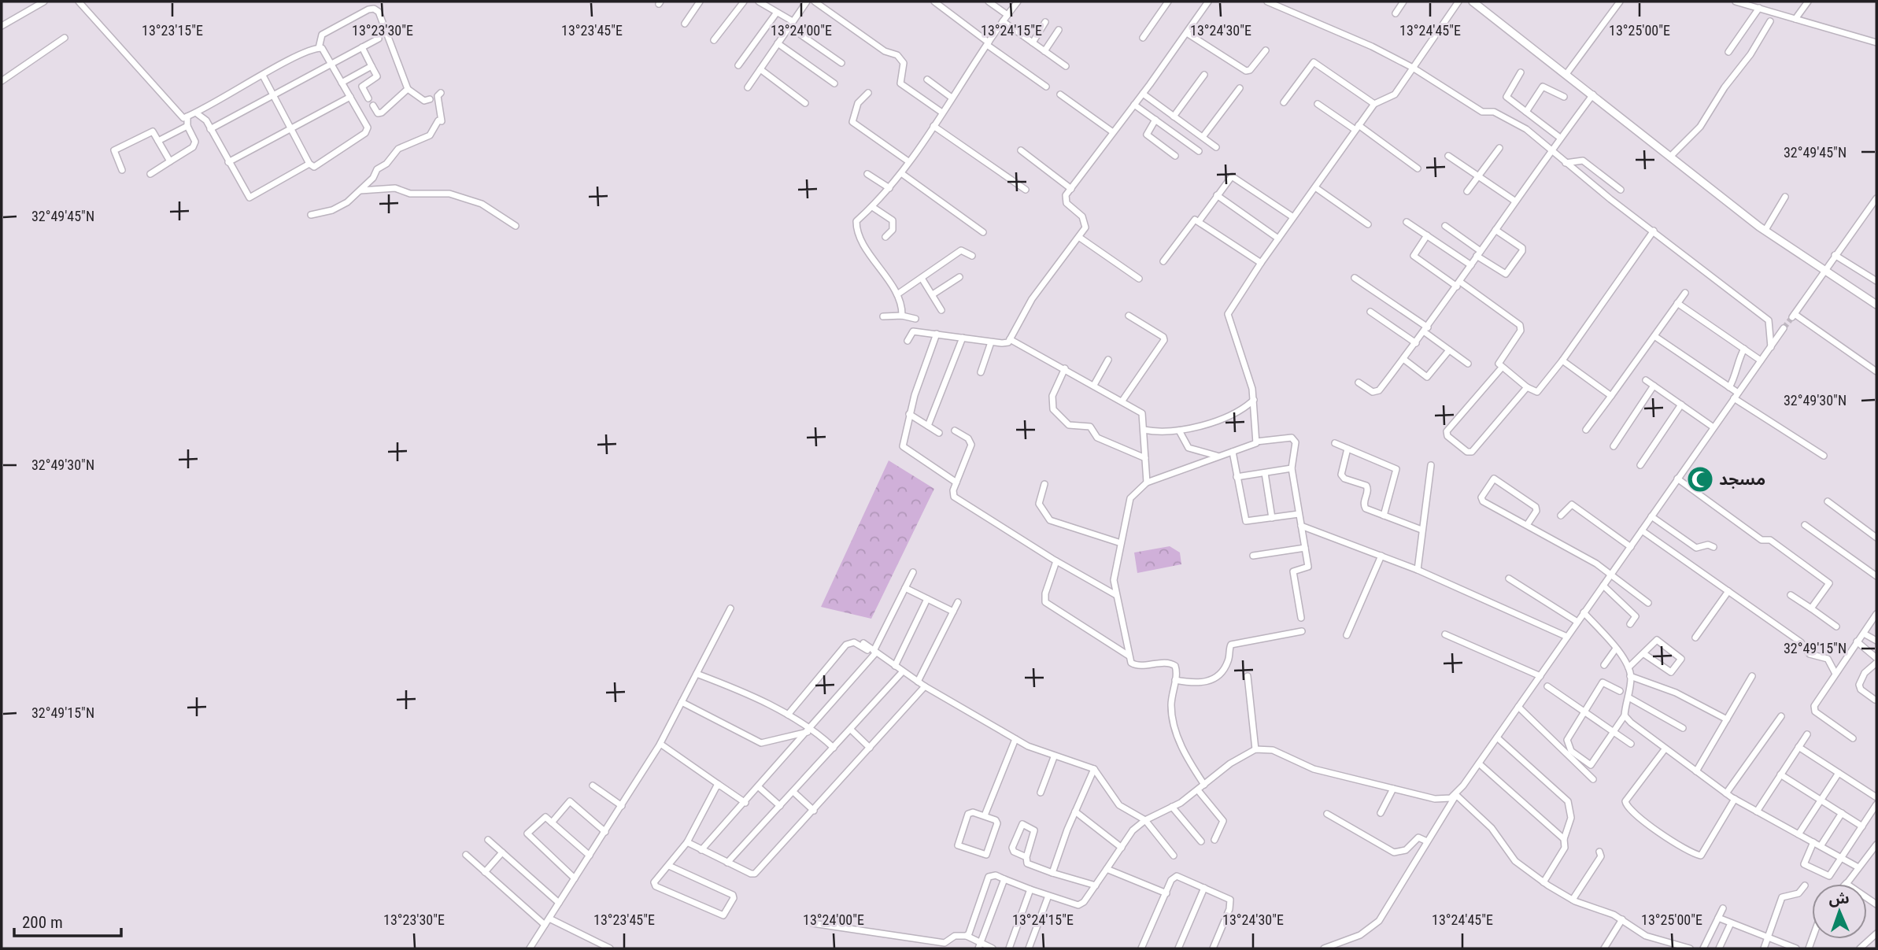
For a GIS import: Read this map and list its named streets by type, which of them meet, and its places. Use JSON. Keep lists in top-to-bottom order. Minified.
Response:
{"places":{"mosque":["مسجد"]},"scale_bar":"200 m","north":"top","coordinates":["13°23'15\"E","13°23'30\"E","13°23'45\"E","13°24'00\"E","13°24'15\"E","13°24'30\"E","13°24'45\"E","13°25'00\"E","32°49'45\"N","32°49'30\"N","32°49'15\"N"]}
